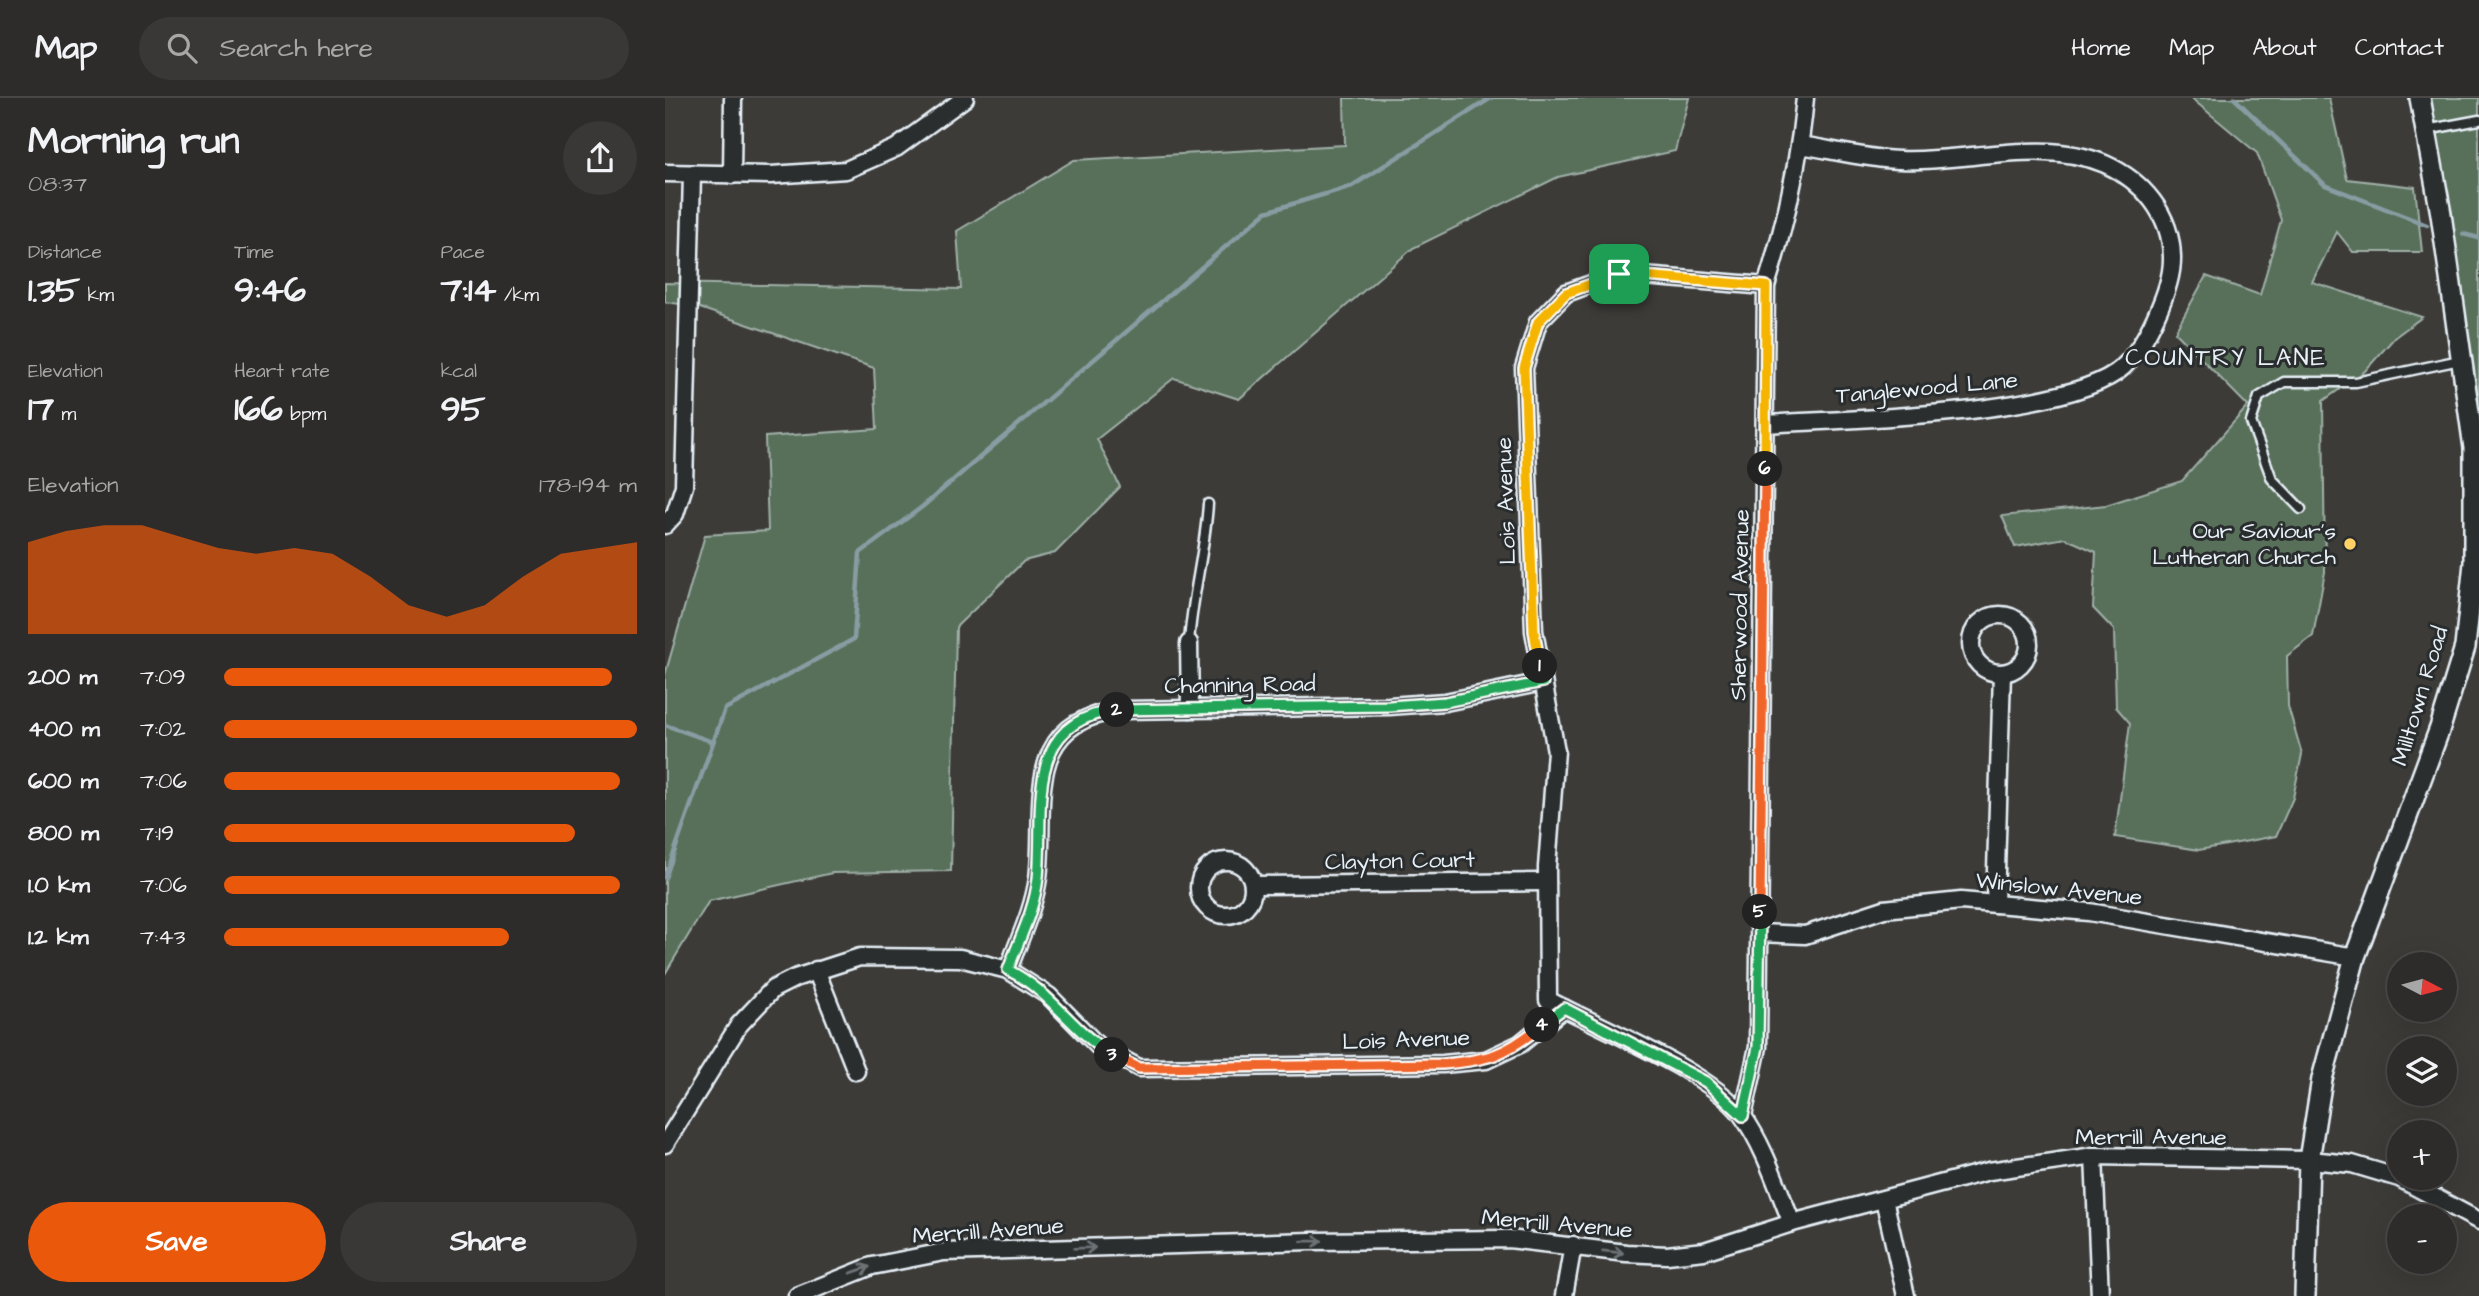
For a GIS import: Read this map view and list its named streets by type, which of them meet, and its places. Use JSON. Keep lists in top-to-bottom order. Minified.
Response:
{"streets":{"street":["Tanglewood Lane","Lois Avenue","Sherwood Avenue","Channing Road","Milltown Road","Clayton Court","Winslow Avenue","Merrill Avenue"]},"crossings":[["Tanglewood Lane","Sherwood Avenue"],["Lois Avenue","Sherwood Avenue"],["Lois Avenue","Channing Road"],["Lois Avenue","Clayton Court"],["Sherwood Avenue","Winslow Avenue"],["Milltown Road","Winslow Avenue"],["Milltown Road","Merrill Avenue"]],"one_way":["Merrill Avenue"],"districts":["COUNTRY LANE"],"places":["Our Saviour's Lutheran Church"],"north":"right","page":{"header":"Map","search":"Search here","nav":["Home","Map","About","Contact"],"heading":["Morning run","08:37"],"stats":[["Distance","1.35 km"],["Time","9:46"],["Pace","7:14 /km"],["Elevation","17 m"],["Heart rate","166 bpm"],["kcal","95"]],"pins":["6","1","2","5","4","3"],"chart":["Elevation","178–194 m"],"list":[{"name":"200 m","note":"7:09"},{"name":"400 m","note":"7:02"},{"name":"600 m","note":"7:06"},{"name":"800 m","note":"7:19"},{"name":"1.0 km","note":"7:06"},{"name":"1.2 km","note":"7:43"}],"map_buttons":["+","−"],"buttons":["Save","Share"]}}
